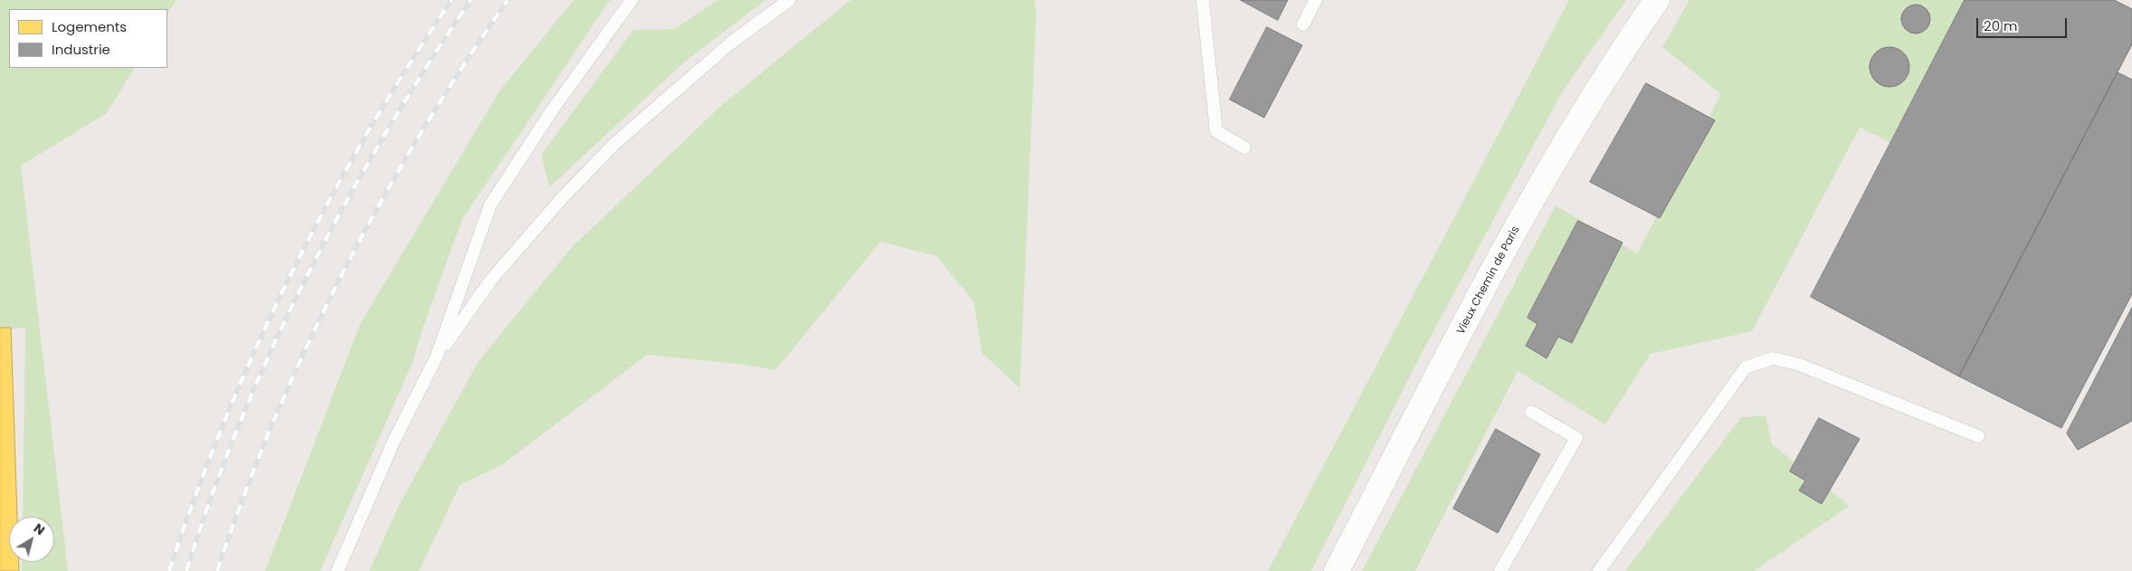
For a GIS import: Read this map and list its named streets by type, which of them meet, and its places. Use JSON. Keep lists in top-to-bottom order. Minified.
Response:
{"streets":{"street":["Vieux Chemin de Paris"]},"legend":["Logements","Industrie"],"scale_bar":"20 m","north":"top right"}
